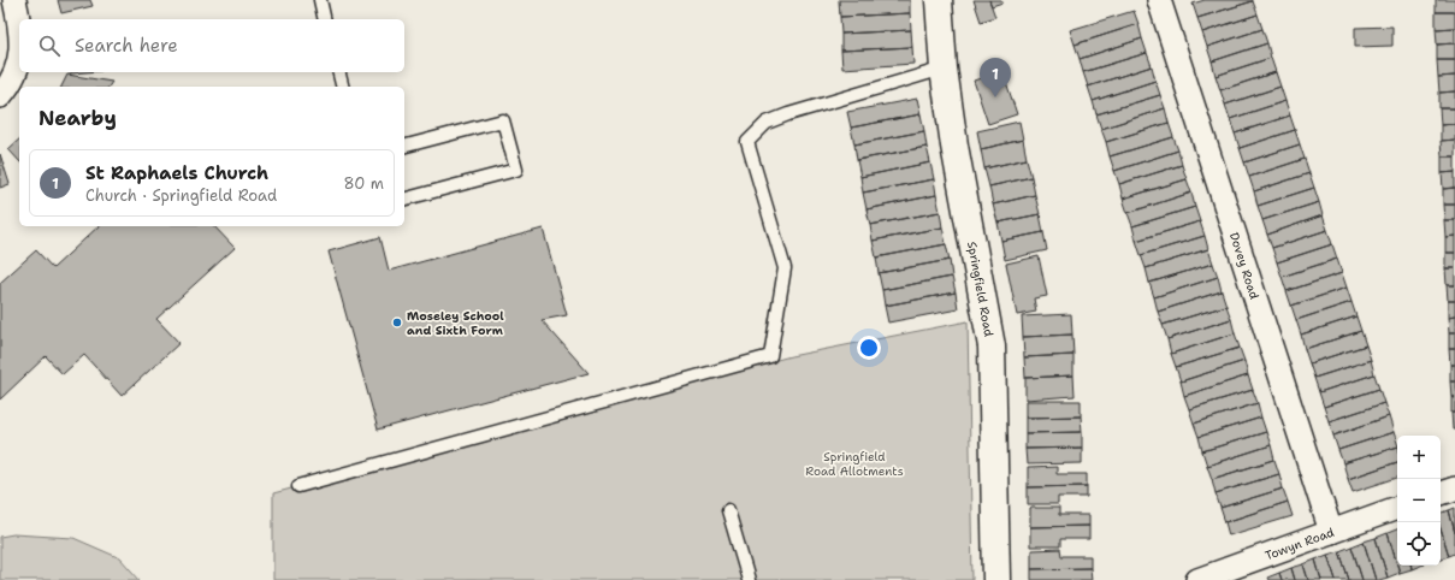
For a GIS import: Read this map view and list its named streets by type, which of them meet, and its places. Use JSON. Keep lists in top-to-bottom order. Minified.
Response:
{"streets":{"street":["Dovey Road","Springfield Road","Towyn Road"]},"crossings":[["Dovey Road","Towyn Road"]],"parks":["Springfield Road Allotments"],"places":["Moseley School and Sixth Form"],"page":{"search":"Search here","pins":"1","heading":"Nearby","list":[{"mark":"1","name":"St Raphaels Church","note":"Church · Springfield Road","value":"80 m"}],"map_buttons":["+","−"]}}
